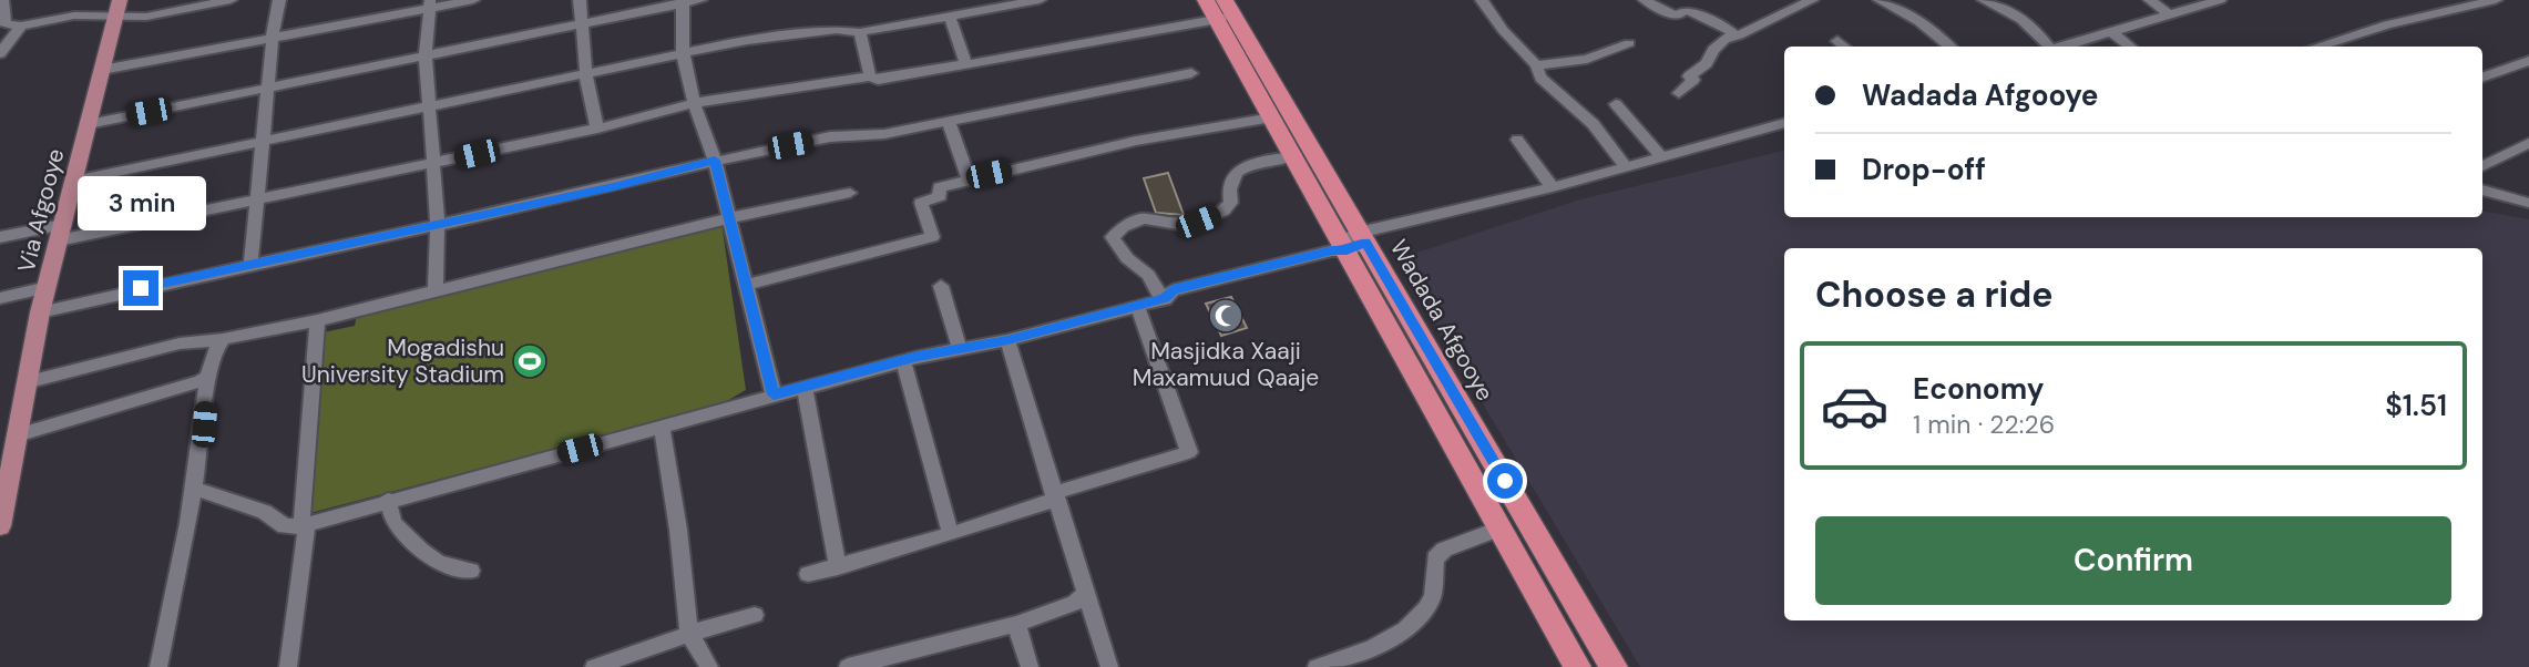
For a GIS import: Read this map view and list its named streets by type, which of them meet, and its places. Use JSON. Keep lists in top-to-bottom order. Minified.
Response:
{"streets":{"highway":["Wadada Afgooye"],"main road":["Via Afgooye"]},"places":{"mosque":["Masjidka Xaaji Maxamuud Qaaje"],"sports":["Mogadishu University Stadium"]},"page":{"banner":["Wadada Afgooye","Drop-off"],"bubble":"3 min","heading":"Choose a ride","list":[{"name":"Economy","note":"1 min · 22:26","value":"$1.51"}],"buttons":"Confirm"}}
